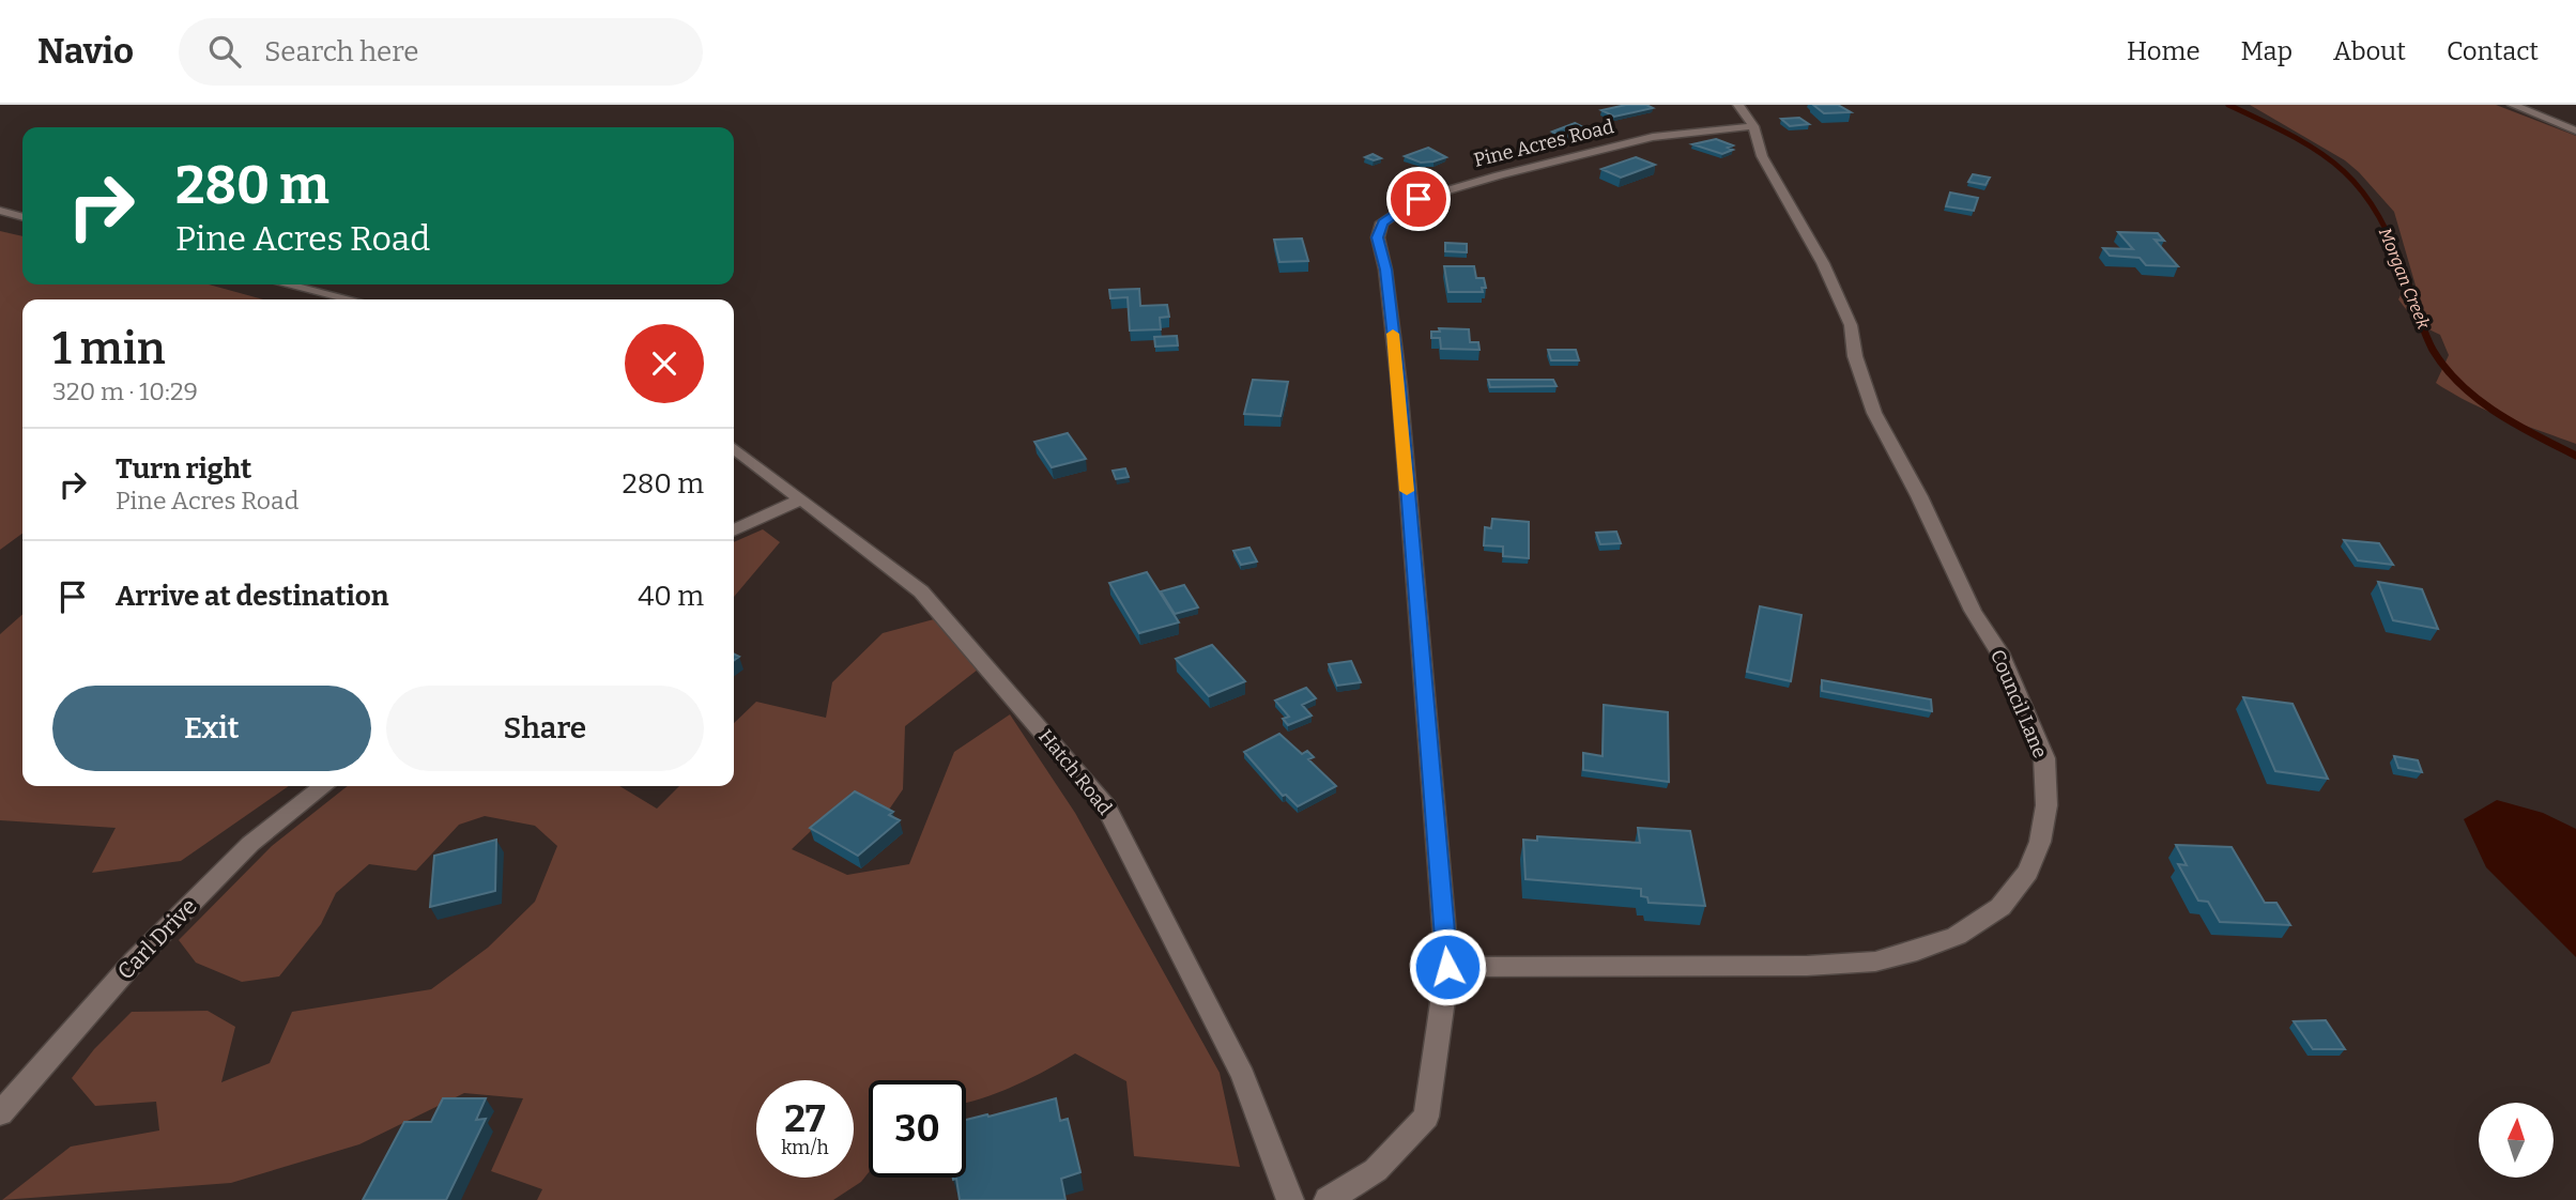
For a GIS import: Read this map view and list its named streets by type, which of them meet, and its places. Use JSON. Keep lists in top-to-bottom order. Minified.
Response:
{"streets":{"street":["Pine Acres Road","Council Lane","Hatch Road","Carl Drive"]},"crossings":[["Pine Acres Road","Council Lane"]],"water":["Morgan Creek"],"north":"top","page":{"header":"Navio","search":"Search here","nav":["Home","Map","About","Contact"],"turn":["280 m","Pine Acres Road"],"heading":["1 min","320 m · 10:29"],"list":[{"name":"Turn right","note":"Pine Acres Road","value":"280 m"},{"name":"Arrive at destination","value":"40 m"}],"buttons":["Exit","Share"],"speed":"27 km/h","limit":"30"}}
